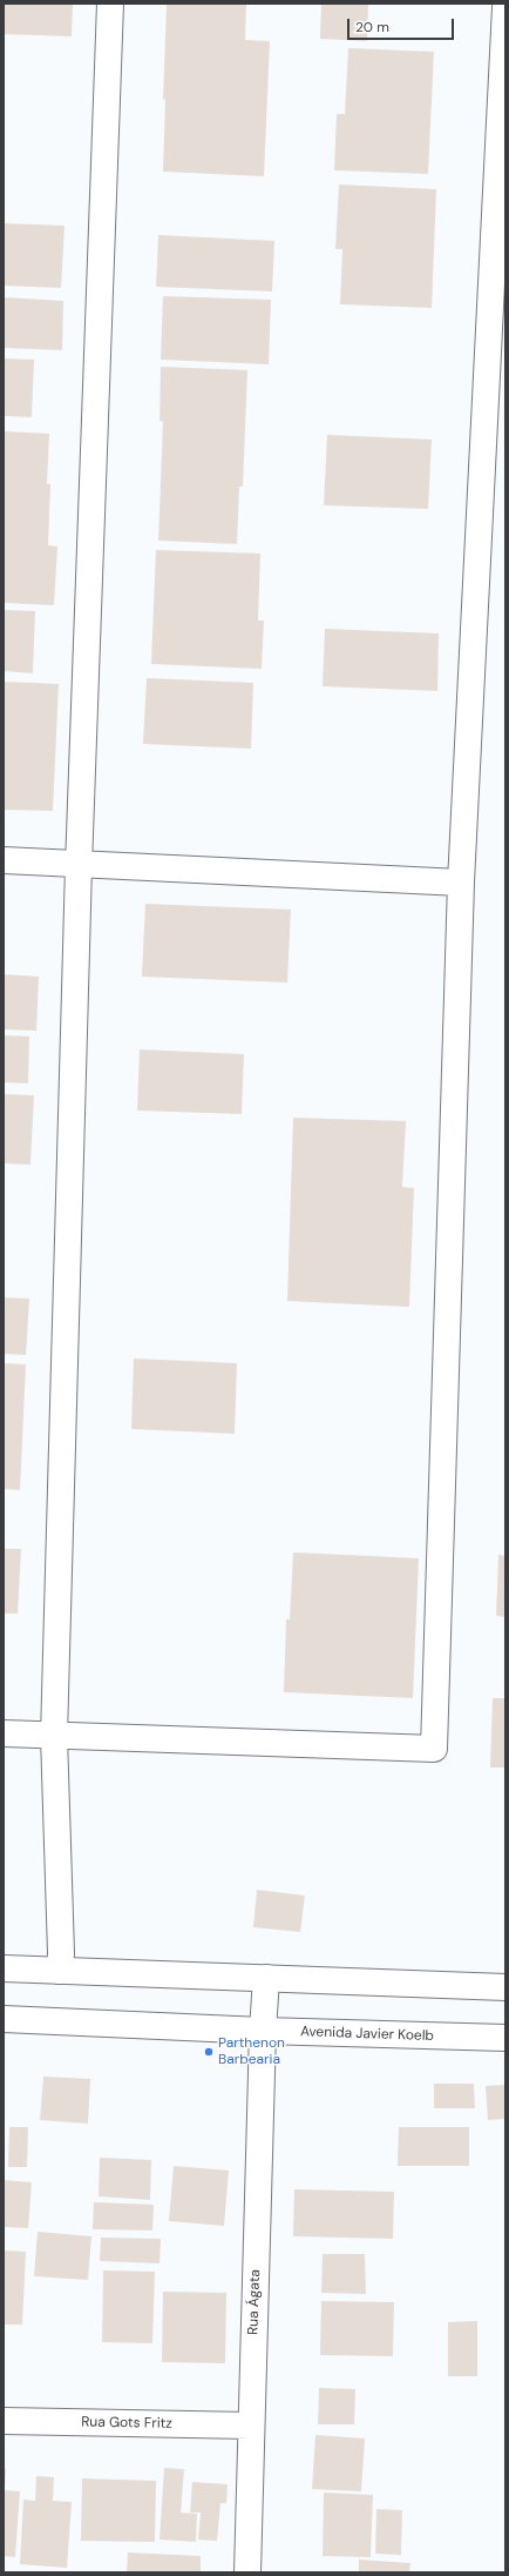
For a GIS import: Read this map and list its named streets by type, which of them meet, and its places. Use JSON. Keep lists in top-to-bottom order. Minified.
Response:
{"streets":{"street":["Avenida Javier Koelb","Rua Ágata","Rua Gots Fritz"]},"crossings":[["Avenida Javier Koelb","Rua Ágata"],["Rua Ágata","Rua Gots Fritz"]],"places":["Parthenon Barbearia"],"scale_bar":"20 m"}
